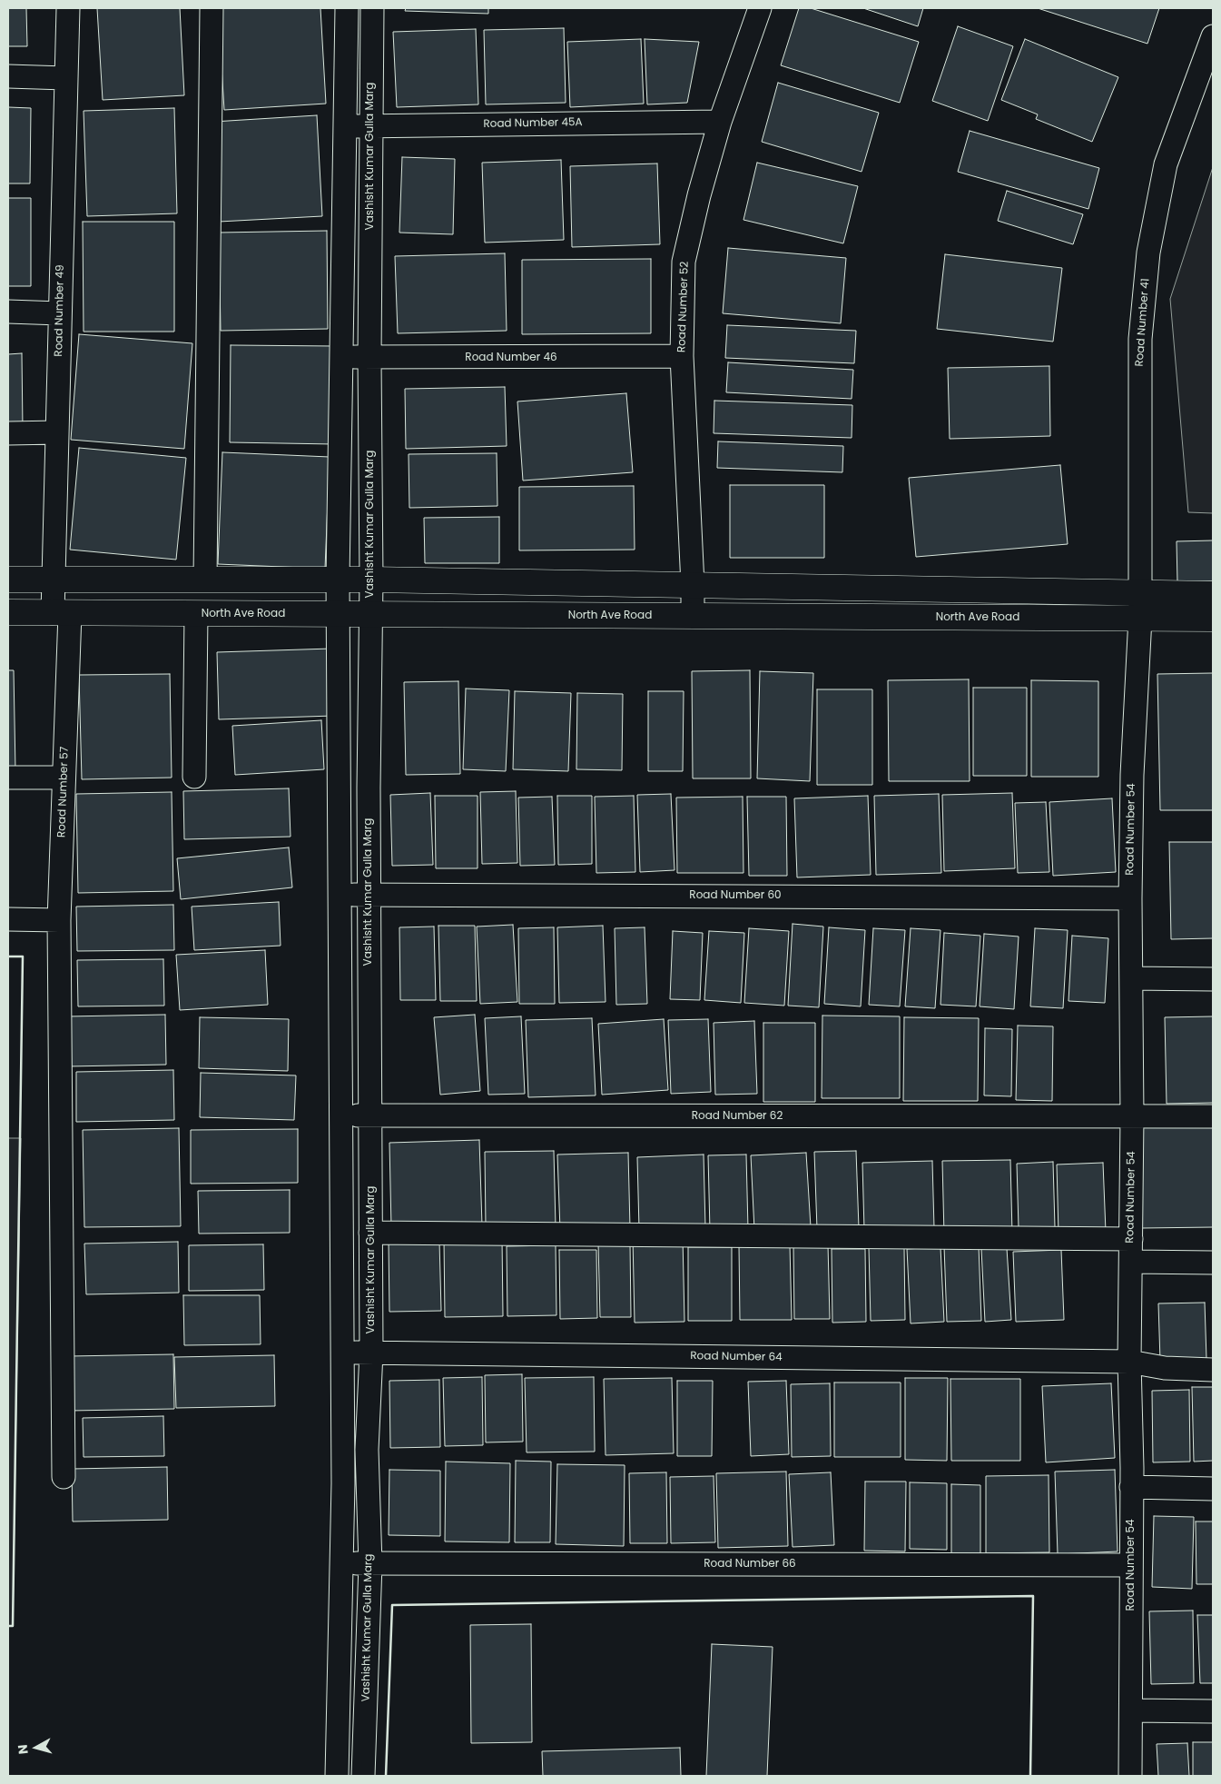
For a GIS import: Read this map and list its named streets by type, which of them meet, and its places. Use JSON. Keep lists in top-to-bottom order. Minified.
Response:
{"streets":{"street":["Road Number 45A","Vashisht Kumar Gulla Marg","Road Number 52","Road Number 49","Road Number 41","Road Number 46","North Ave Road","Road Number 57","Road Number 54","Road Number 60","Road Number 62","Road Number 64","Road Number 66"]},"crossings":[["Road Number 45A","Vashisht Kumar Gulla Marg"],["Road Number 45A","Road Number 52"],["Vashisht Kumar Gulla Marg","Road Number 46"],["Vashisht Kumar Gulla Marg","North Ave Road"],["Vashisht Kumar Gulla Marg","Road Number 60"],["Vashisht Kumar Gulla Marg","Road Number 62"],["Vashisht Kumar Gulla Marg","Road Number 64"],["Vashisht Kumar Gulla Marg","Road Number 66"],["Road Number 52","Road Number 46"],["Road Number 52","North Ave Road"],["Road Number 49","North Ave Road"],["Road Number 49","Road Number 57"],["Road Number 41","North Ave Road"],["Road Number 41","Road Number 54"],["North Ave Road","Road Number 57"],["North Ave Road","Road Number 54"],["Road Number 54","Road Number 60"],["Road Number 54","Road Number 62"],["Road Number 54","Road Number 64"],["Road Number 54","Road Number 66"]],"north":"left"}
